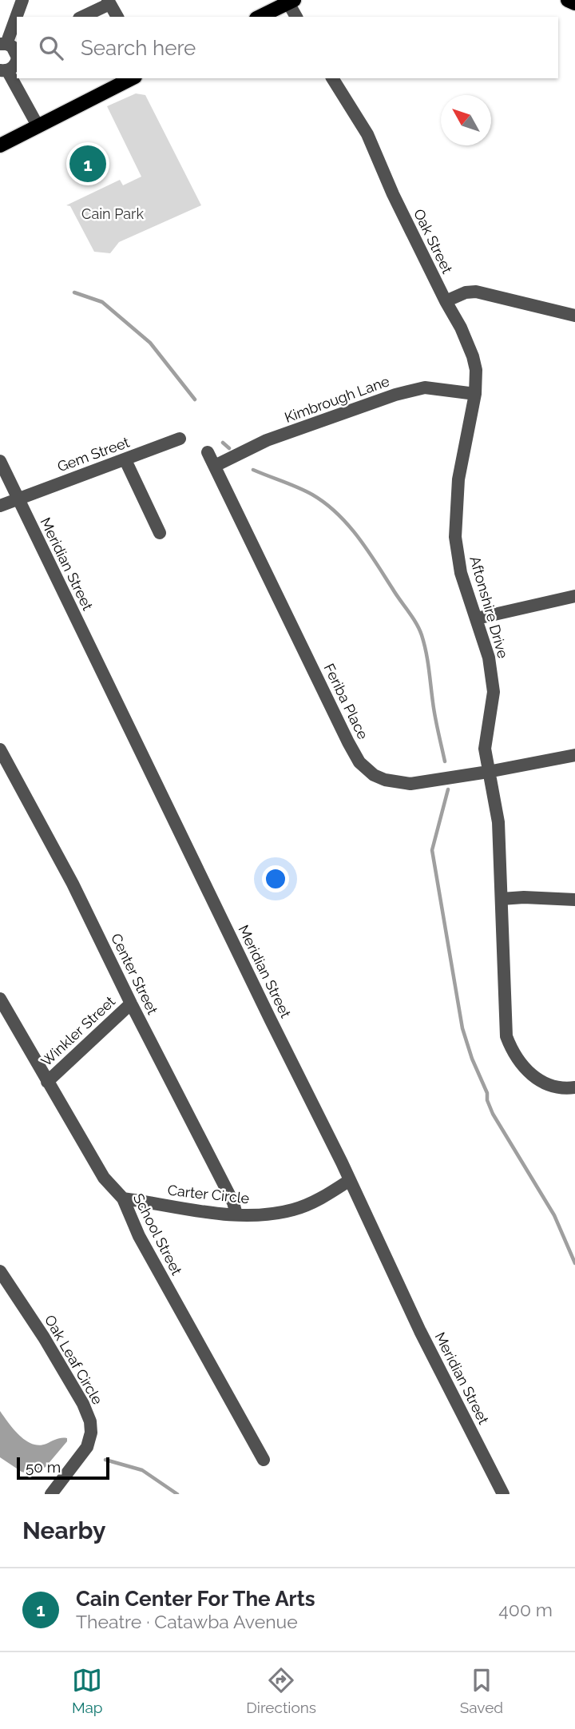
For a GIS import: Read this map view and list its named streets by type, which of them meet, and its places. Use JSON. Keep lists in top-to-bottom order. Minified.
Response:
{"streets":{"street":["Oak Street","Kimbrough Lane","Gem Street","Meridian Street","Aftonshire Drive","Feriba Place","Center Street","Winkler Street","Carter Circle","School Street","Oak Leaf Circle"]},"crossings":[["Oak Street","Aftonshire Drive"],["Kimbrough Lane","Aftonshire Drive"],["Kimbrough Lane","Feriba Place"],["Gem Street","Meridian Street"],["Meridian Street","Carter Circle"],["Aftonshire Drive","Feriba Place"],["Center Street","Winkler Street"],["Center Street","Carter Circle"],["Winkler Street","School Street"],["Carter Circle","School Street"]],"parks":["Cain Park"],"scale_bar":"50 m","north":"top left","page":{"search":"Search here","pins":"1","scale":"50 m","heading":"Nearby","list":[{"mark":"1","name":"Cain Center For The Arts","note":"Theatre · Catawba Avenue","value":"400 m"}],"nav":["Map","Directions","Saved"]}}
